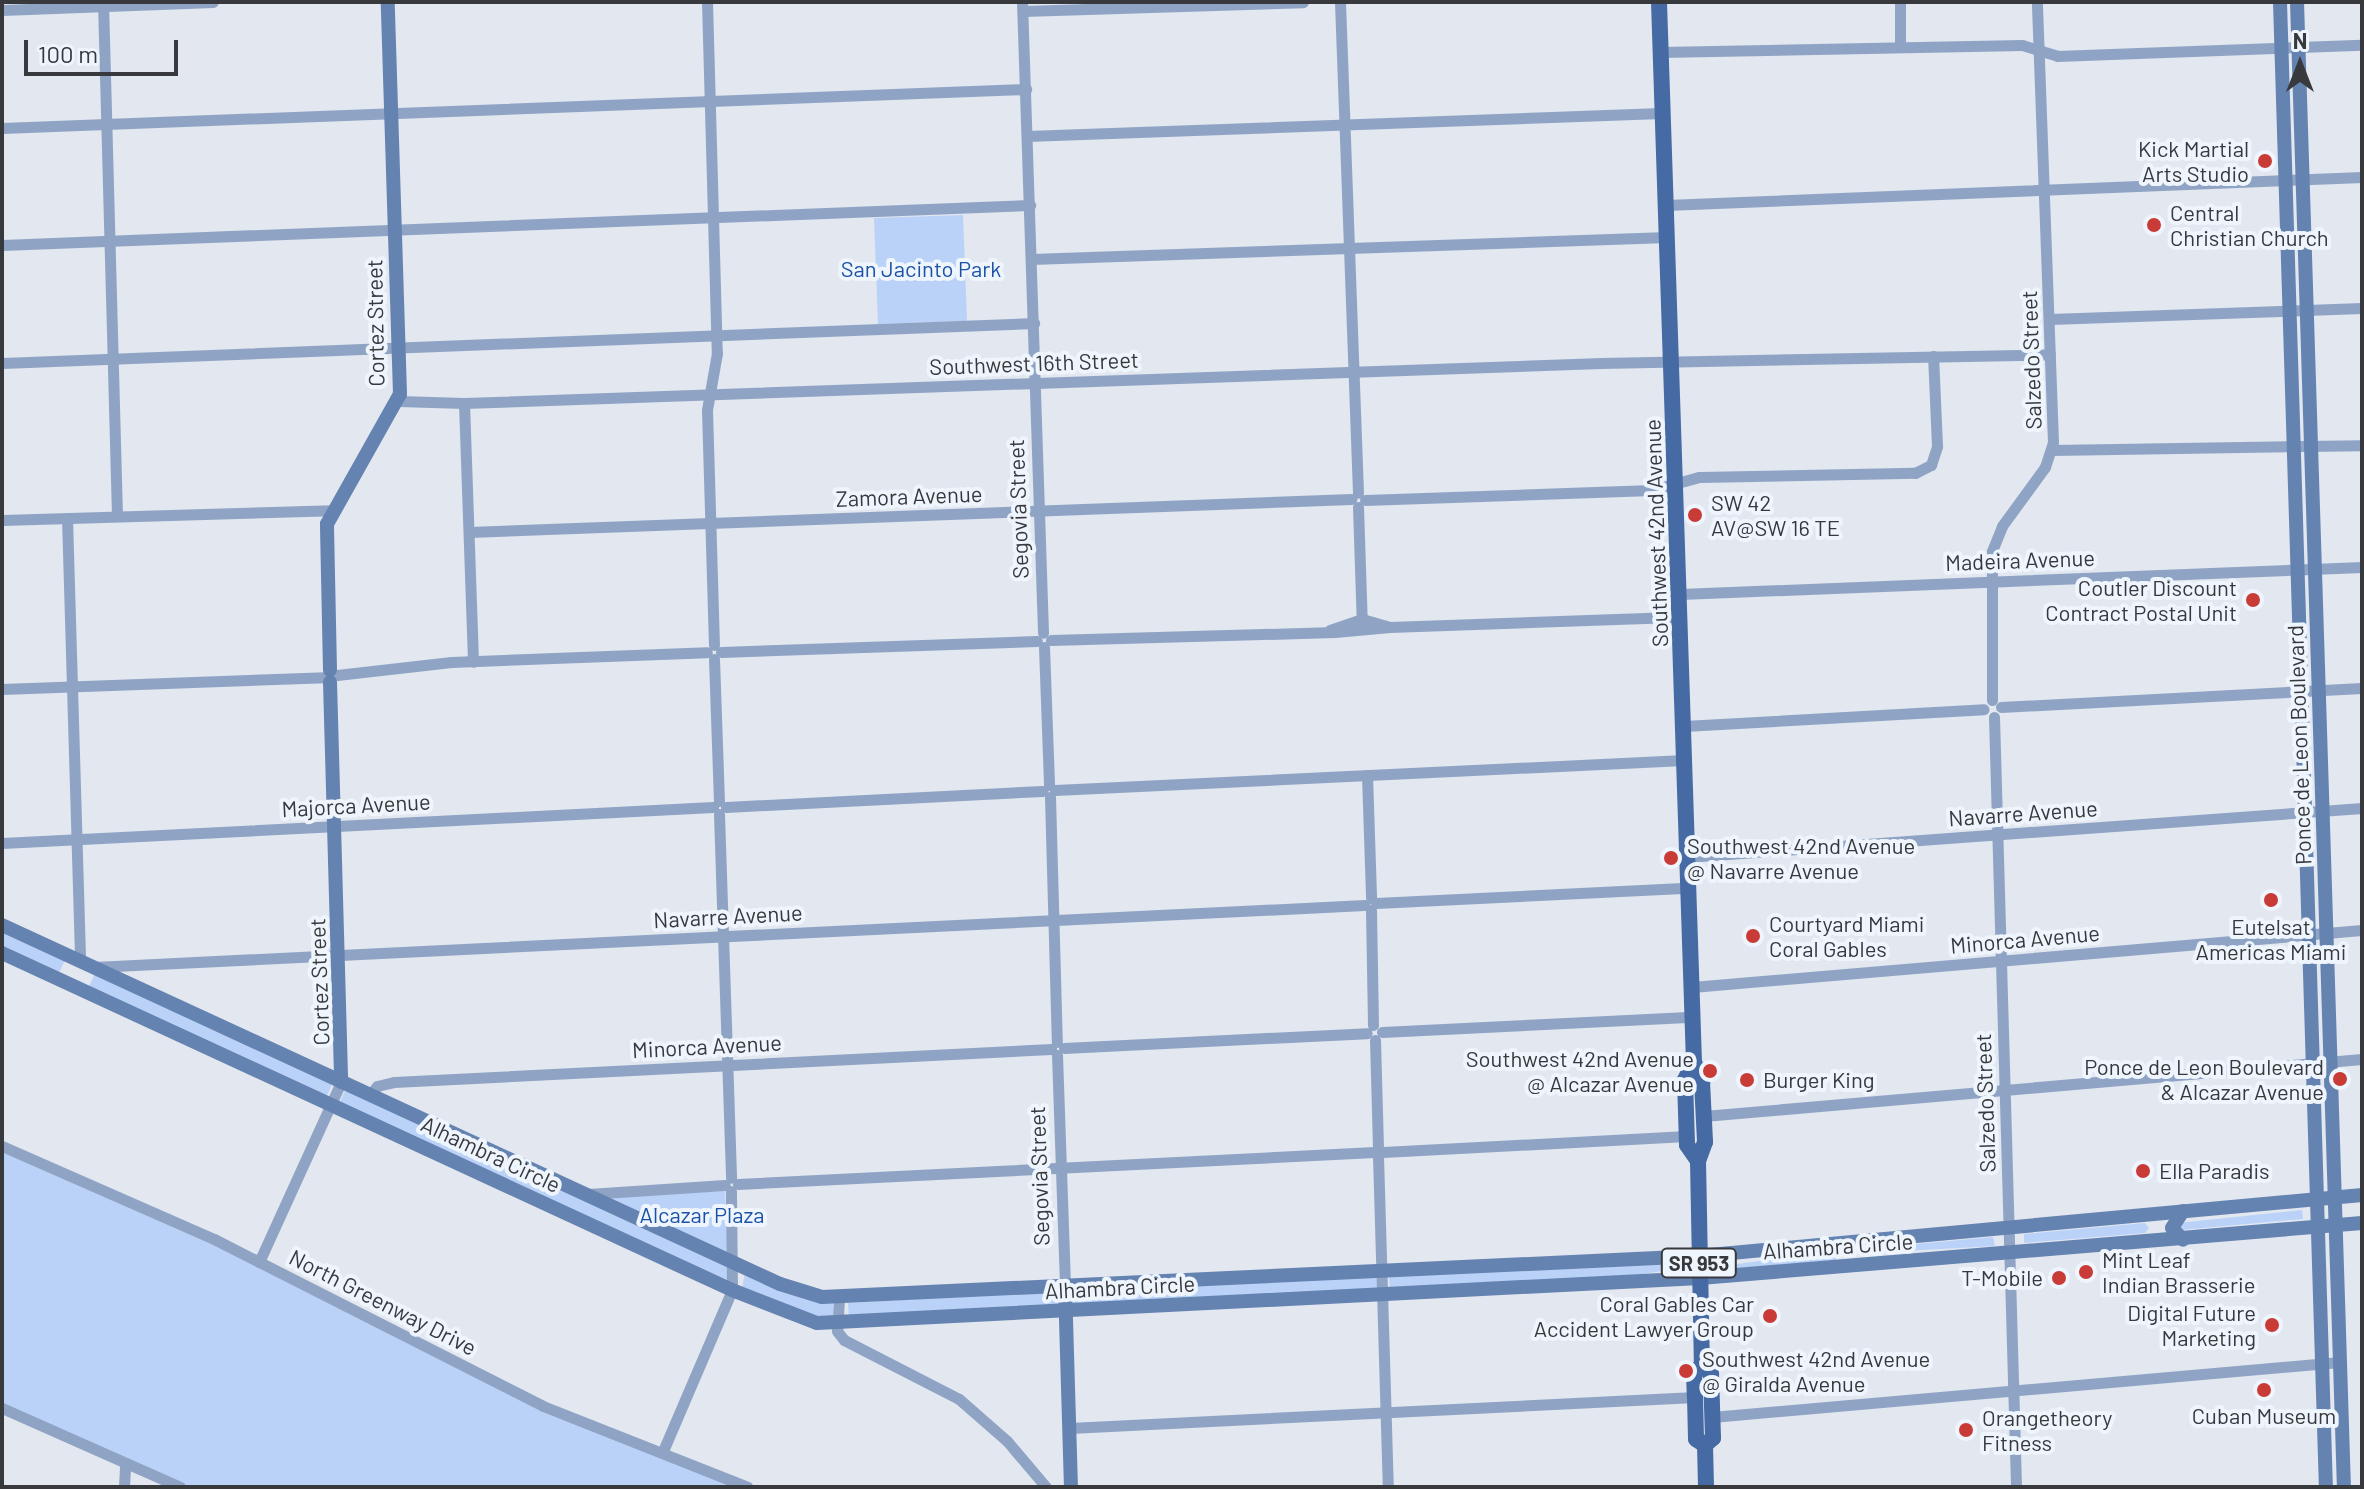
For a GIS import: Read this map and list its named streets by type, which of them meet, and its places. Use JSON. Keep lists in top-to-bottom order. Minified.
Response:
{"streets":{"main road":["Southwest 42nd Avenue","SR 953"],"street":["Cortez Street","Salzedo Street","Southwest 16th Street","Zamora Avenue","Segovia Street","Madeira Avenue","Ponce de Leon Boulevard","Majorca Avenue","Navarre Avenue","Minorca Avenue","Alhambra Circle","North Greenway Drive"]},"crossings":[["Cortez Street","Southwest 16th Street"],["Cortez Street","Majorca Avenue"],["Cortez Street","Navarre Avenue"],["Cortez Street","Alhambra Circle"],["Cortez Street","North Greenway Drive"],["Salzedo Street","Southwest 16th Street"],["Salzedo Street","Madeira Avenue"],["Salzedo Street","Navarre Avenue"],["Salzedo Street","Minorca Avenue"],["Salzedo Street","Alhambra Circle"],["Southwest 16th Street","Zamora Avenue"],["Southwest 16th Street","Segovia Street"],["Southwest 16th Street","Southwest 42nd Avenue"],["Zamora Avenue","Segovia Street"],["Zamora Avenue","Southwest 42nd Avenue"],["Segovia Street","Majorca Avenue"],["Segovia Street","Navarre Avenue"],["Segovia Street","Minorca Avenue"],["Segovia Street","Alhambra Circle"],["Southwest 42nd Avenue","Madeira Avenue"],["Southwest 42nd Avenue","Majorca Avenue"],["Southwest 42nd Avenue","Navarre Avenue"],["Southwest 42nd Avenue","Minorca Avenue"],["Southwest 42nd Avenue","Alhambra Circle"],["Madeira Avenue","Ponce de Leon Boulevard"],["Ponce de Leon Boulevard","Navarre Avenue"],["Ponce de Leon Boulevard","Minorca Avenue"],["Ponce de Leon Boulevard","Alhambra Circle"],["Navarre Avenue","Alhambra Circle"],["Minorca Avenue","Alhambra Circle"]],"parks":["San Jacinto Park","Alcazar Plaza"],"places":["Kick Martial Arts Studio","Central Christian Church","SW 42 AV@SW 16 TE","Coutler Discount Contract Postal Unit","Southwest 42nd Avenue @ Navarre Avenue","Eutelsat Americas Miami","Courtyard Miami Coral Gables","Southwest 42nd Avenue @ Alcazar Avenue","Ponce de Leon Boulevard & Alcazar Avenue","Burger King","Ella Paradis","Mint Leaf Indian Brasserie","T-Mobile","Coral Gables Car Accident Lawyer Group","Digital Future Marketing","Southwest 42nd Avenue @ Giralda Avenue","Cuban Museum","Orangetheory Fitness"],"scale_bar":"100 m","north":"top"}
